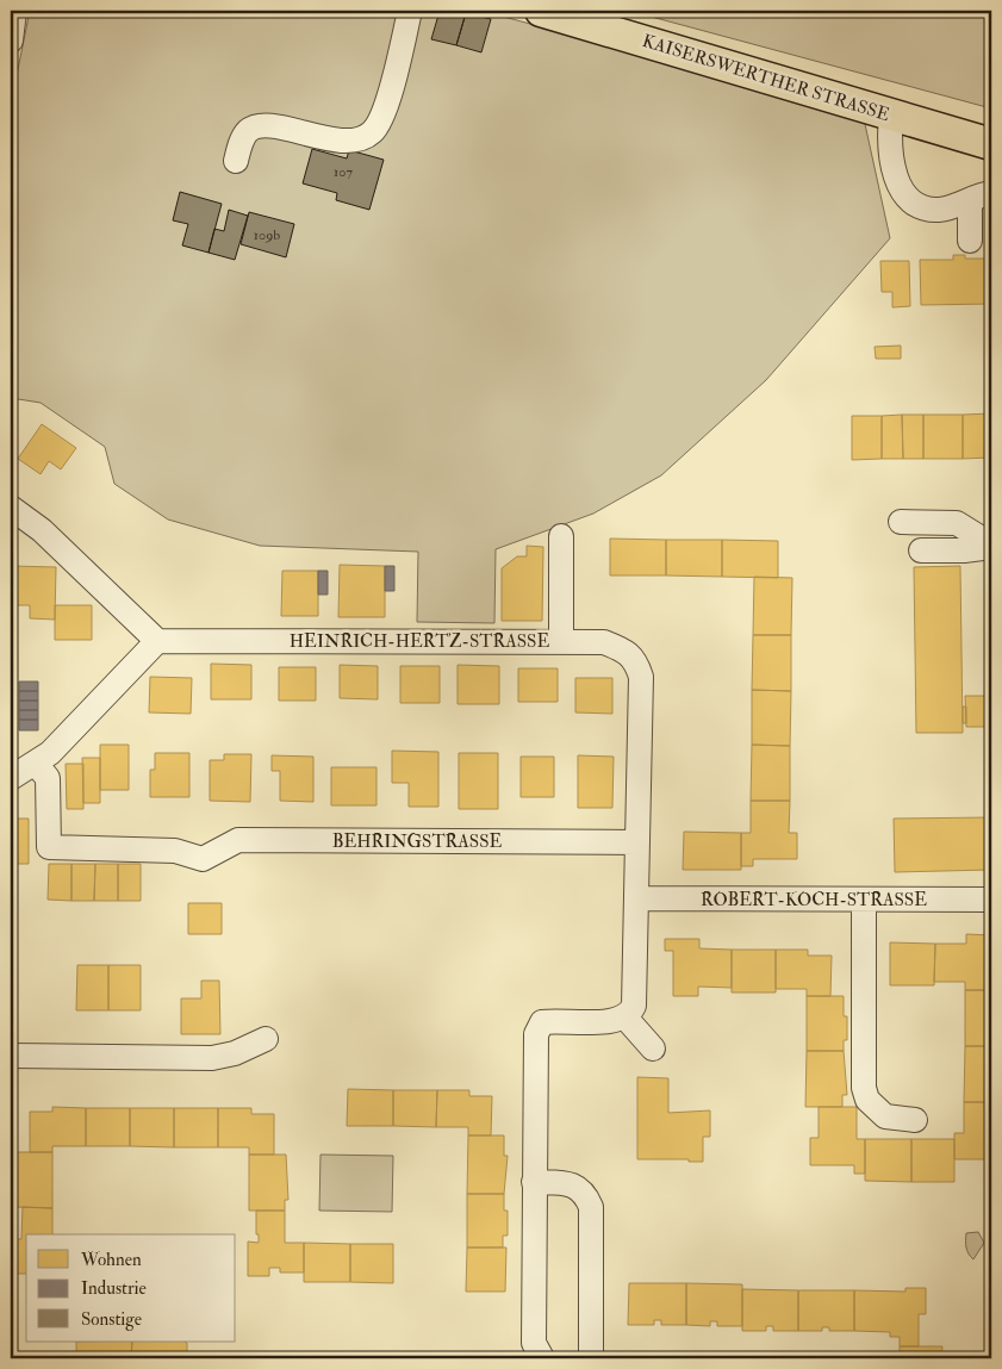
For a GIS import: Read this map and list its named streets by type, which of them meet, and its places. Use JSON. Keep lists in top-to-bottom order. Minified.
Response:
{"streets":{"main road":["KAISERSWERTHER STRASSE"],"street":["HEINRICH-HERTZ-STRASSE","BEHRINGSTRASSE","ROBERT-KOCH-STRASSE"]},"crossings":[["HEINRICH-HERTZ-STRASSE","BEHRINGSTRASSE"],["HEINRICH-HERTZ-STRASSE","ROBERT-KOCH-STRASSE"]],"house_numbers":["107","109b"],"legend":["Wohnen","Industrie","Sonstige"]}
